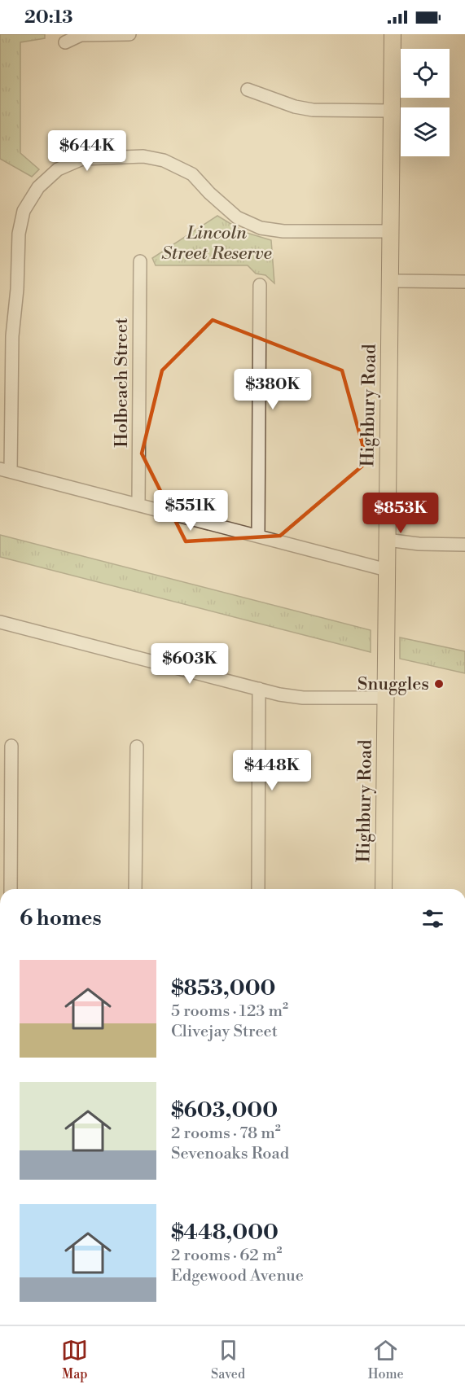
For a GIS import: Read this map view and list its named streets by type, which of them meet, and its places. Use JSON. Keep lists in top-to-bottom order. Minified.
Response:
{"streets":{"main road":["Highbury Road"],"street":["Holbeach Street"]},"parks":["Lincoln Street Reserve"],"places":["Snuggles"],"page":{"status":"20:13","price":["$644K","$380K","$551K","$853K","$603K","$448K"],"heading":"6 homes","list":[{"name":"$853,000","note":"5 rooms · 123 m² · Clivejay Street"},{"name":"$603,000","note":"2 rooms · 78 m² · Sevenoaks Road"},{"name":"$448,000","note":"2 rooms · 62 m² · Edgewood Avenue"}],"tabs":["Map","Saved","Home"]}}
